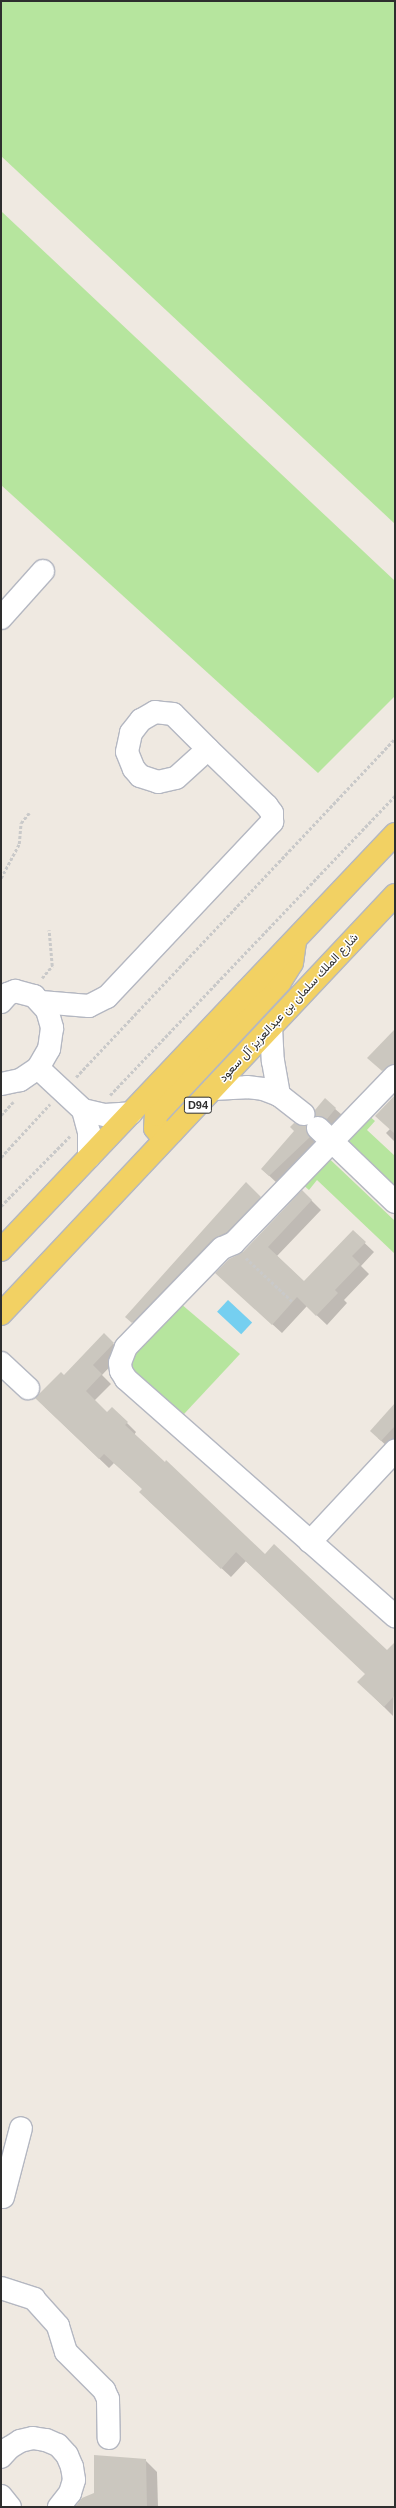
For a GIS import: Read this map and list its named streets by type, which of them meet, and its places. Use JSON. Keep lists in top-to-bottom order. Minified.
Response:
{"streets":{"main road":["شارع الملك سلمان بن عبدالعزيز آل سعود","D94"]}}
